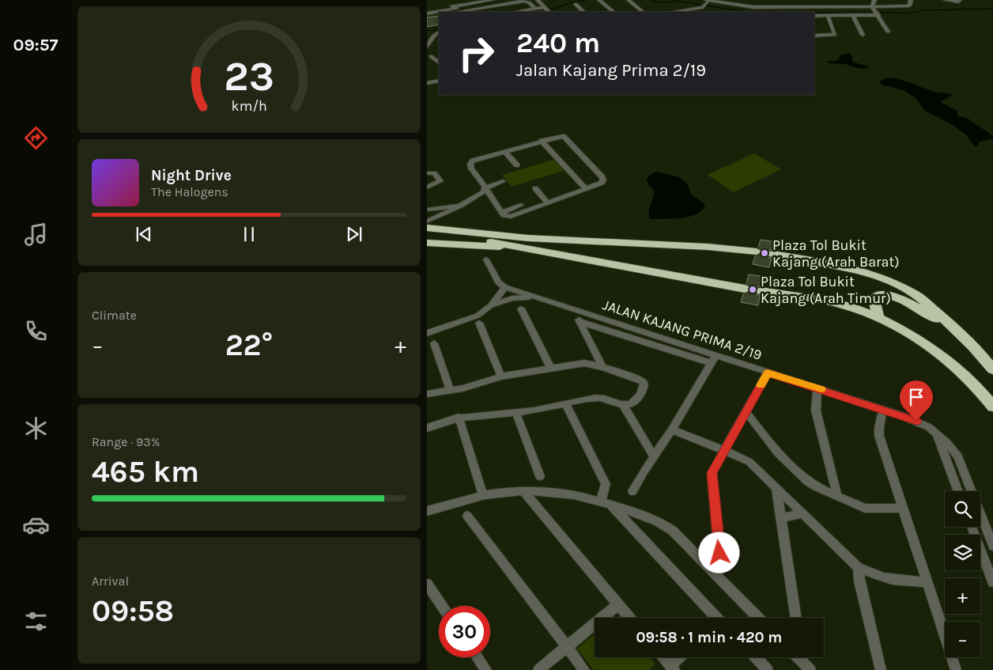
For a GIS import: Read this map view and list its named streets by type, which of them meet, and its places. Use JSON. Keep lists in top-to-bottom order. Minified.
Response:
{"streets":{"street":["JALAN KAJANG PRIMA 2/19"]},"places":["Plaza Tol Bukit Kajang (Arah Barat)","Plaza Tol Bukit Kajang (Arah Timur)"],"page":{"tabs":"09:57","turn":["240 m","Jalan Kajang Prima 2/19"],"song":["Night Drive","The Halogens"],"tile":["Climate",["Range · 93%","465 km"],["Arrival","09:58"]],"heat":["−","22°","+"],"map_buttons":["+","−"],"limit":"30","trip":"09:58 · 1 min · 420 m","gauge":["23","km/h"]}}
